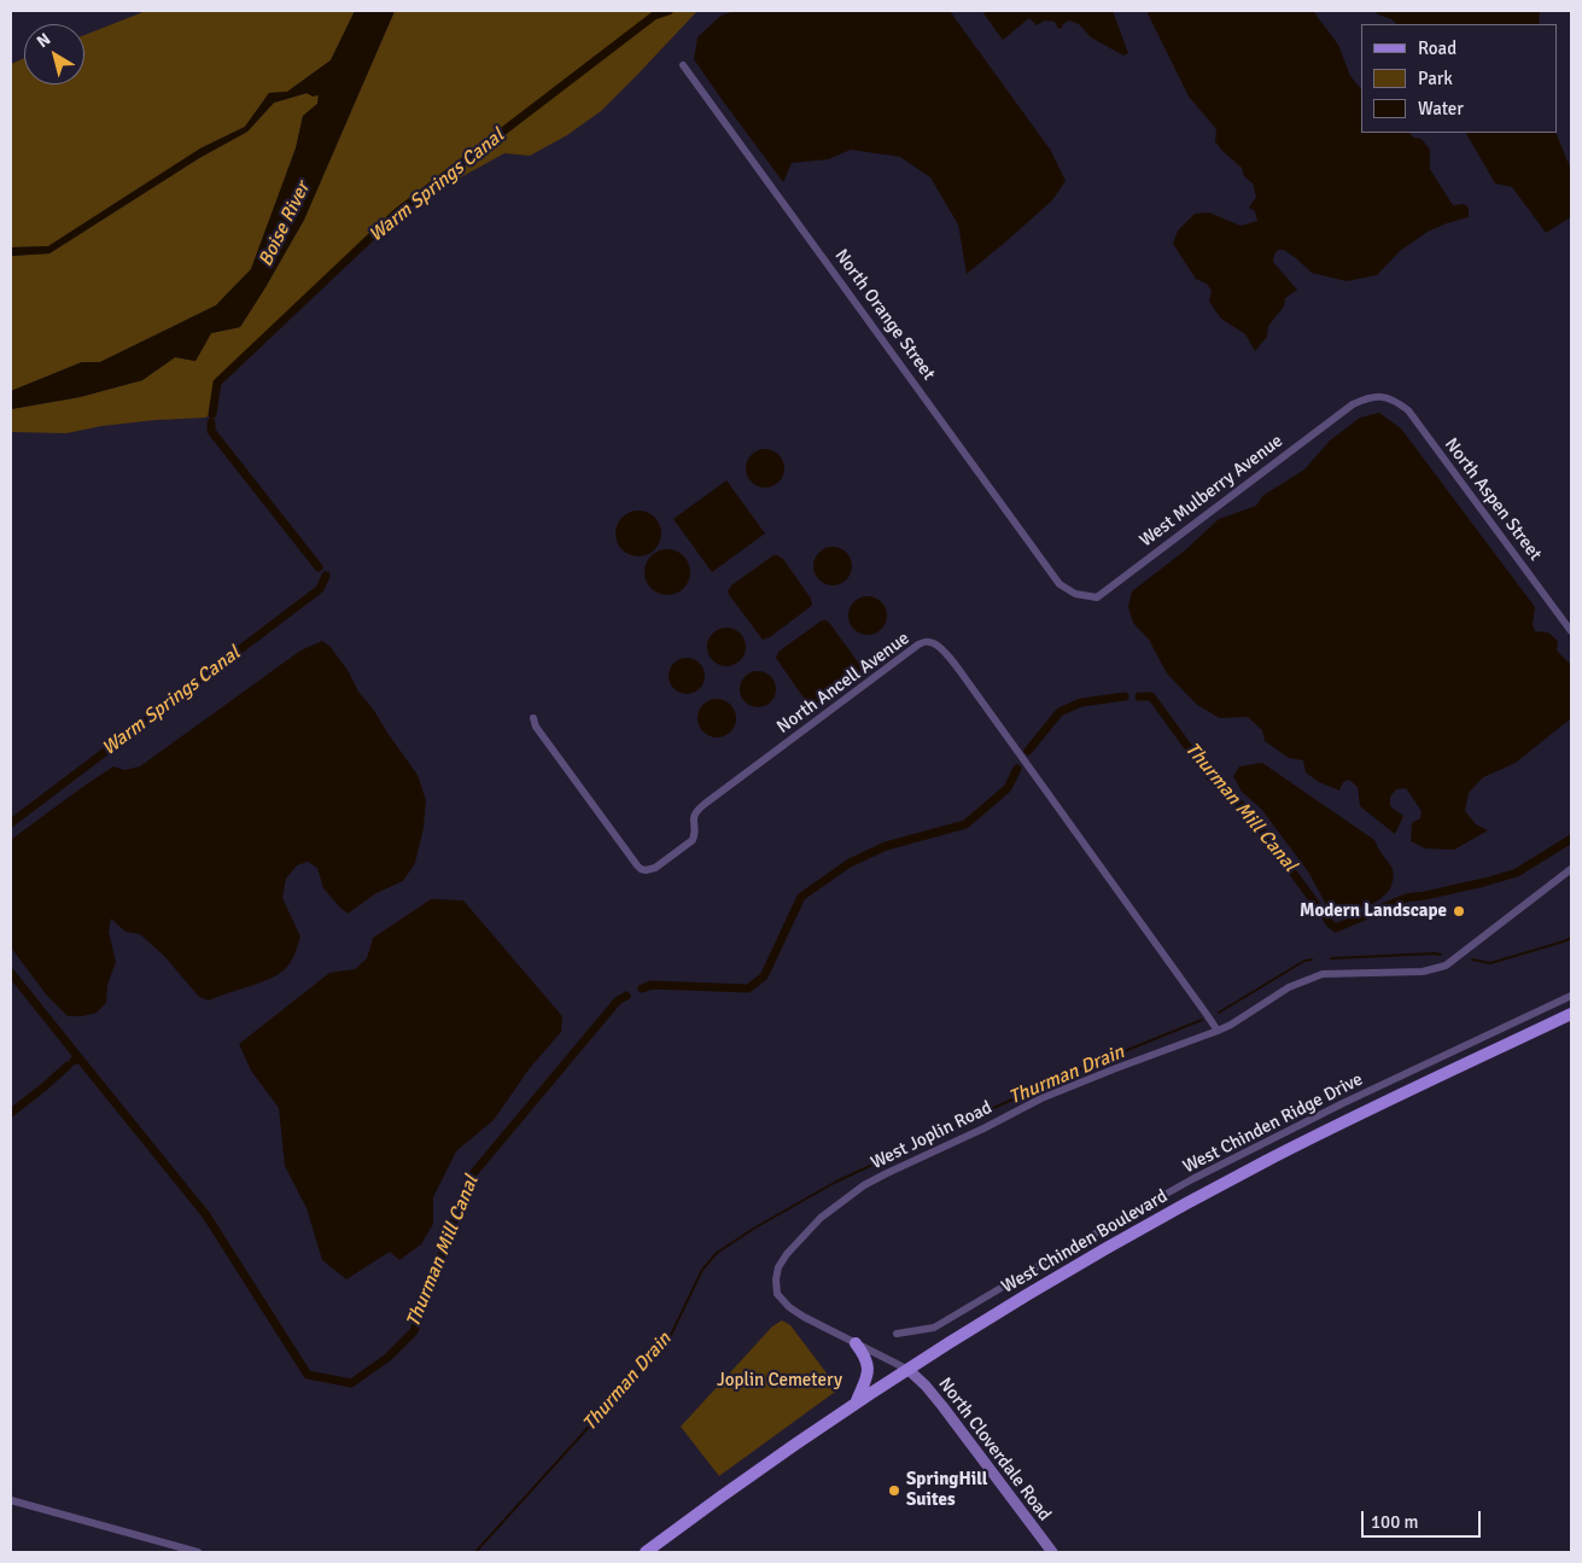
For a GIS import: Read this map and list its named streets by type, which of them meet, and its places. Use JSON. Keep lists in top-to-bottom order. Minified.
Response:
{"streets":{"main road":["West Chinden Boulevard","North Cloverdale Road"],"street":["North Orange Street","West Mulberry Avenue","North Aspen Street","North Ancell Avenue","West Chinden Ridge Drive","West Joplin Road"]},"crossings":[["North Orange Street","West Mulberry Avenue"],["West Mulberry Avenue","North Aspen Street"],["North Ancell Avenue","West Joplin Road"],["West Joplin Road","West Chinden Boulevard"],["West Joplin Road","North Cloverdale Road"],["West Chinden Boulevard","North Cloverdale Road"]],"water":["Warm Springs Canal","Boise River","Thurman Mill Canal","Thurman Drain"],"parks":["Joplin Cemetery"],"places":["Modern Landscape","SpringHill Suites"],"legend":["Road","Park","Water"],"scale_bar":"100 m","north":"top left"}
